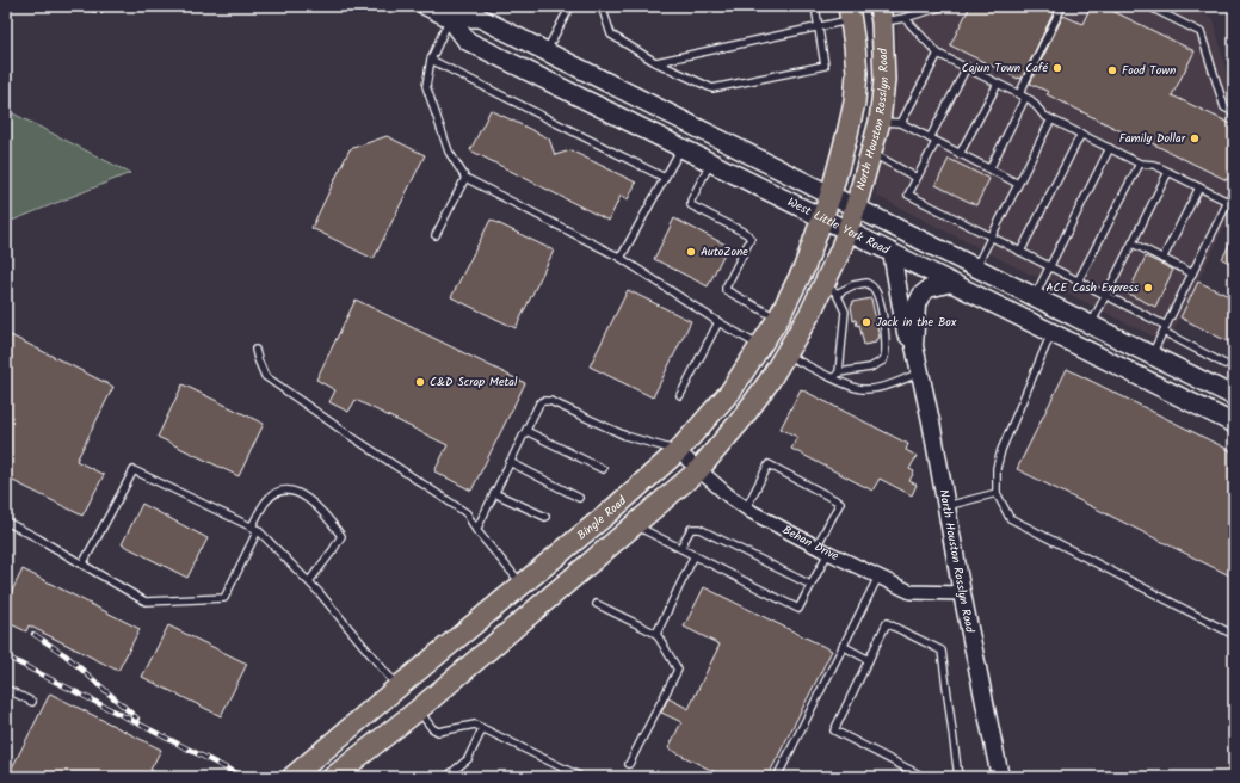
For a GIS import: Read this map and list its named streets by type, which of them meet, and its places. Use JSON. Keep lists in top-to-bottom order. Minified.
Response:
{"streets":{"main road":["North Houston Rosslyn Road","West Little York Road","Bingle Road"],"street":["Behan Drive"]},"crossings":[["North Houston Rosslyn Road","West Little York Road"],["North Houston Rosslyn Road","Bingle Road"],["North Houston Rosslyn Road","Behan Drive"],["West Little York Road","Bingle Road"],["Bingle Road","Behan Drive"]],"places":["Cajun Town Café","Food Town","Family Dollar","AutoZone","ACE Cash Express","Jack in the Box","C&D Scrap Metal"]}
